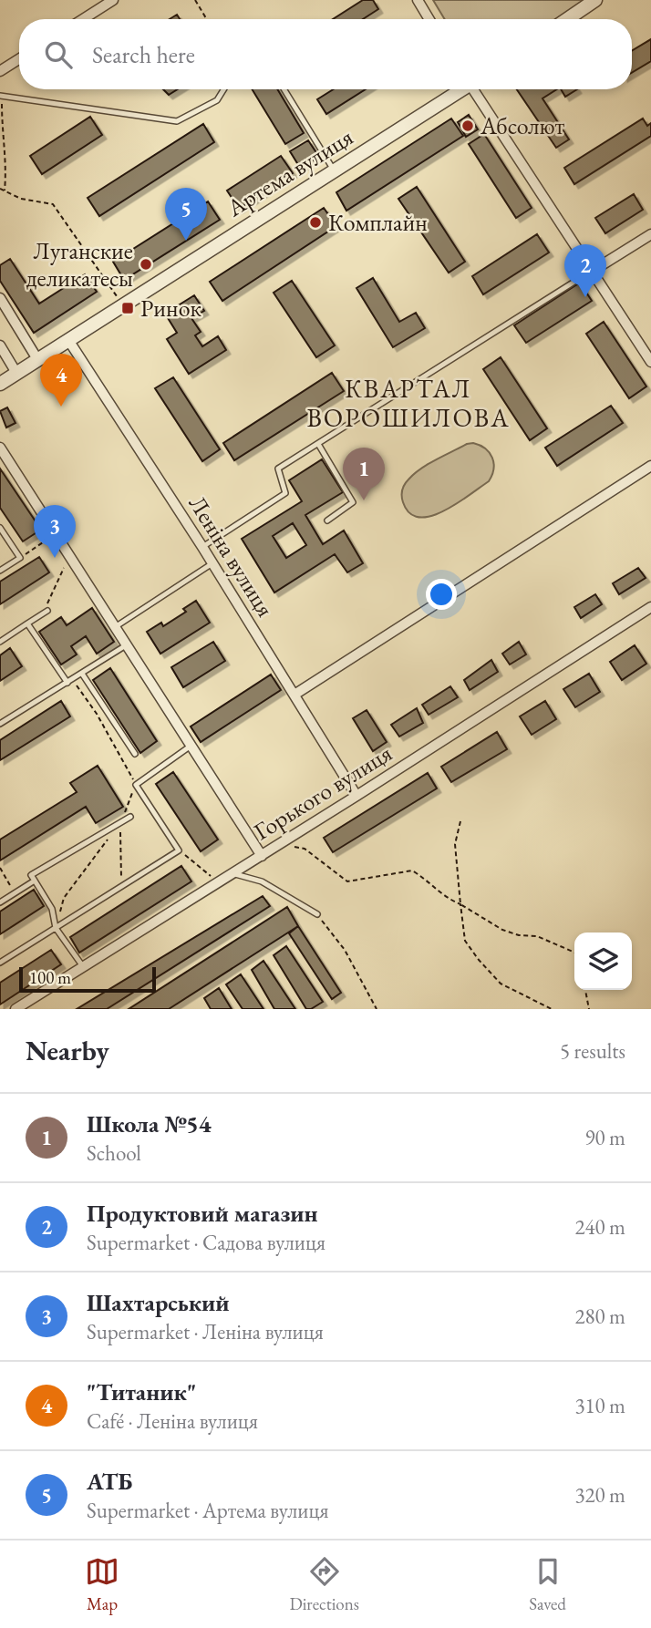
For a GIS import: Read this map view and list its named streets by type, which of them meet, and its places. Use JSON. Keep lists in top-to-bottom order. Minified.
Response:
{"streets":{"street":["Артема вулиця","Леніна вулиця","Горького вулиця"]},"crossings":[["Артема вулиця","Леніна вулиця"],["Леніна вулиця","Горького вулиця"]],"districts":["КВАРТАЛ ВОРОШИЛОВА"],"places":{"other":["Абсолют","Комплайн","Луганские деликатесы"],"transit":["Ринок"]},"scale_bar":"100 m","page":{"search":"Search here","pins":["5","2","4","1","3"],"scale":"100 m","heading":["Nearby","5 results"],"list":[{"mark":"1","name":"Школа №54","note":"School","value":"90 m"},{"mark":"2","name":"Продуктовий магазин","note":"Supermarket · Садова вулиця","value":"240 m"},{"mark":"3","name":"Шахтарський","note":"Supermarket · Леніна вулиця","value":"280 m"},{"mark":"4","name":"\"Титаник\"","note":"Café · Леніна вулиця","value":"310 m"},{"mark":"5","name":"АТБ","note":"Supermarket · Артема вулиця","value":"320 m"}],"nav":["Map","Directions","Saved"]}}
